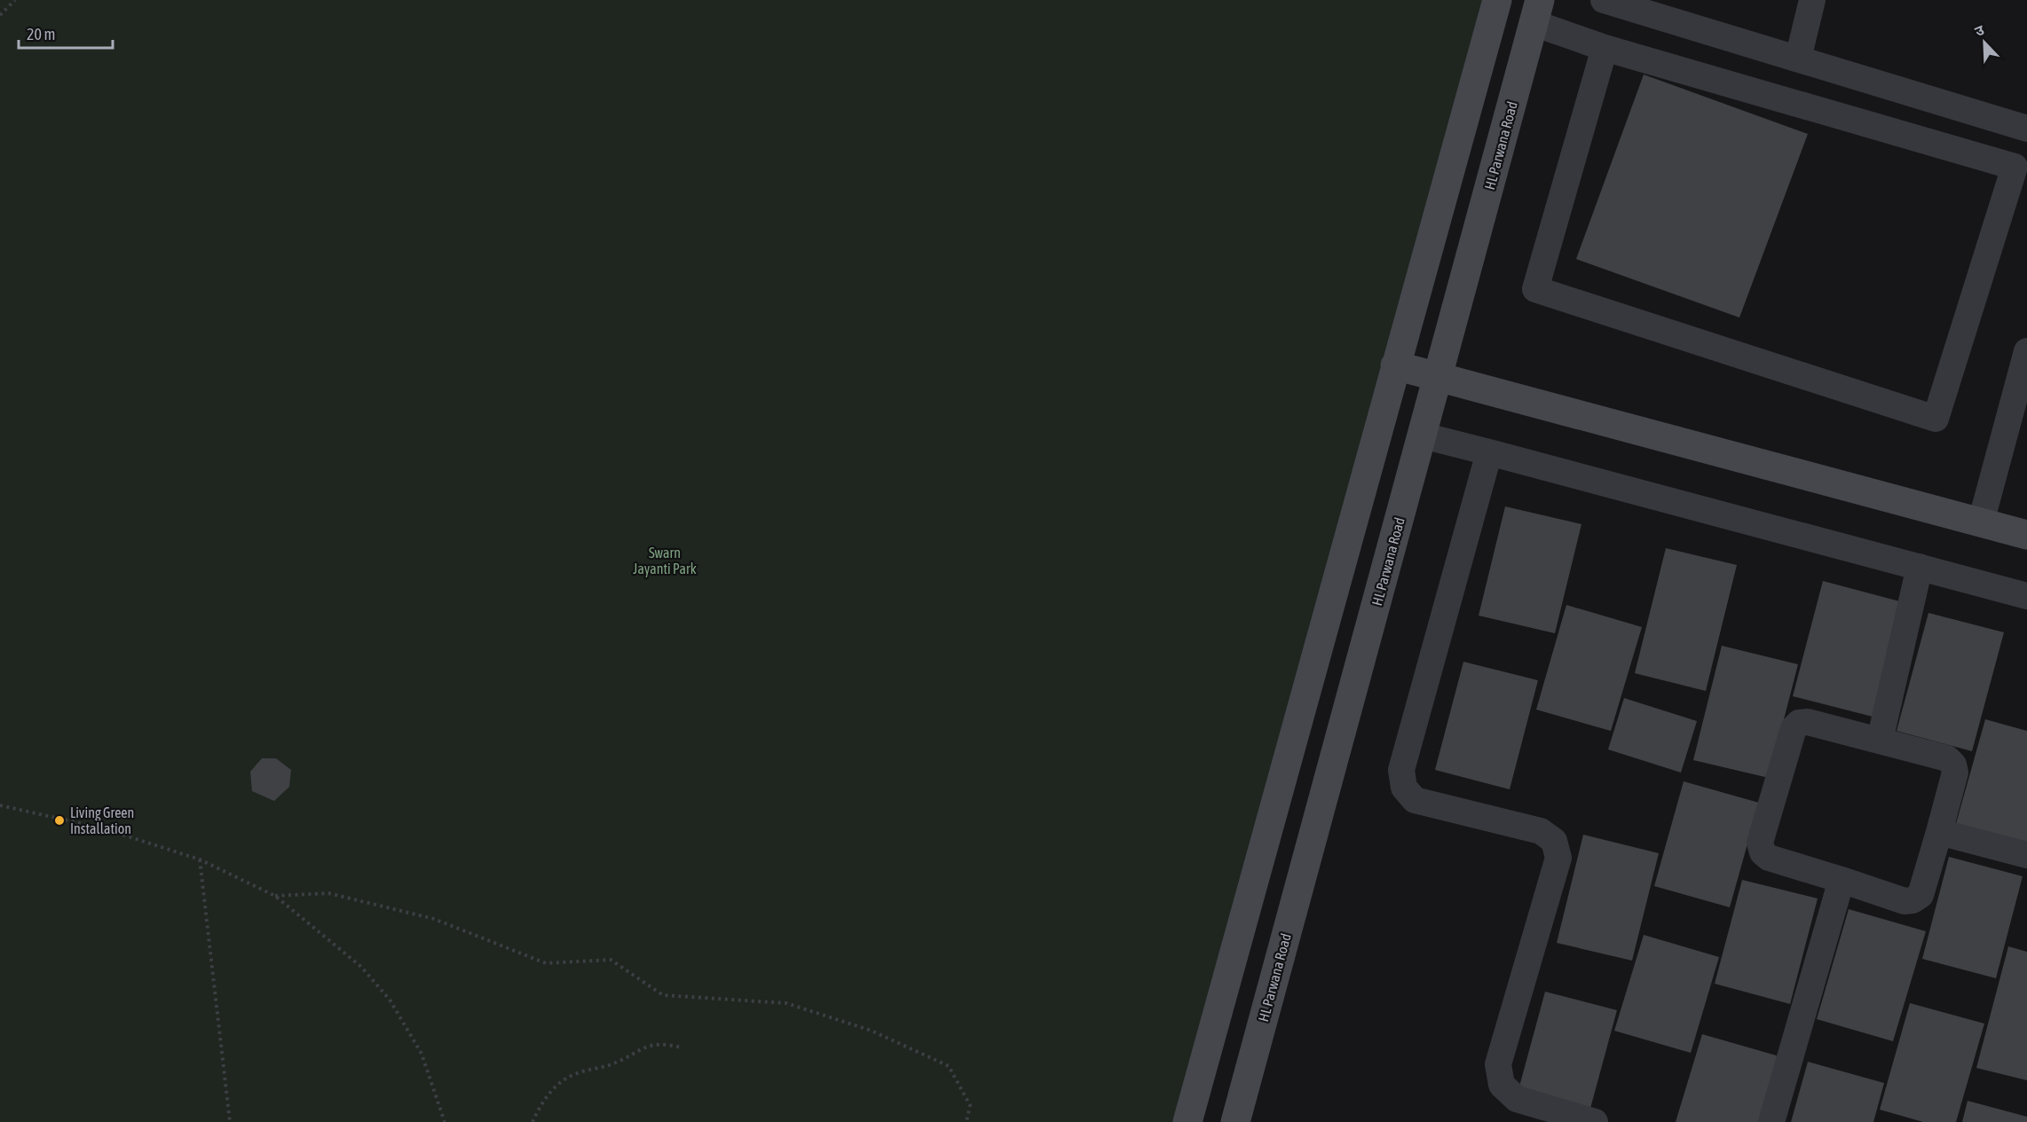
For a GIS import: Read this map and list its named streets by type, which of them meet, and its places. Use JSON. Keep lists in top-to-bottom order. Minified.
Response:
{"streets":{"street":["HL Parwana Road"]},"parks":["Swarn Jayanti Park"],"places":["Living Green Installation"],"scale_bar":"20 m","north":"top left"}
